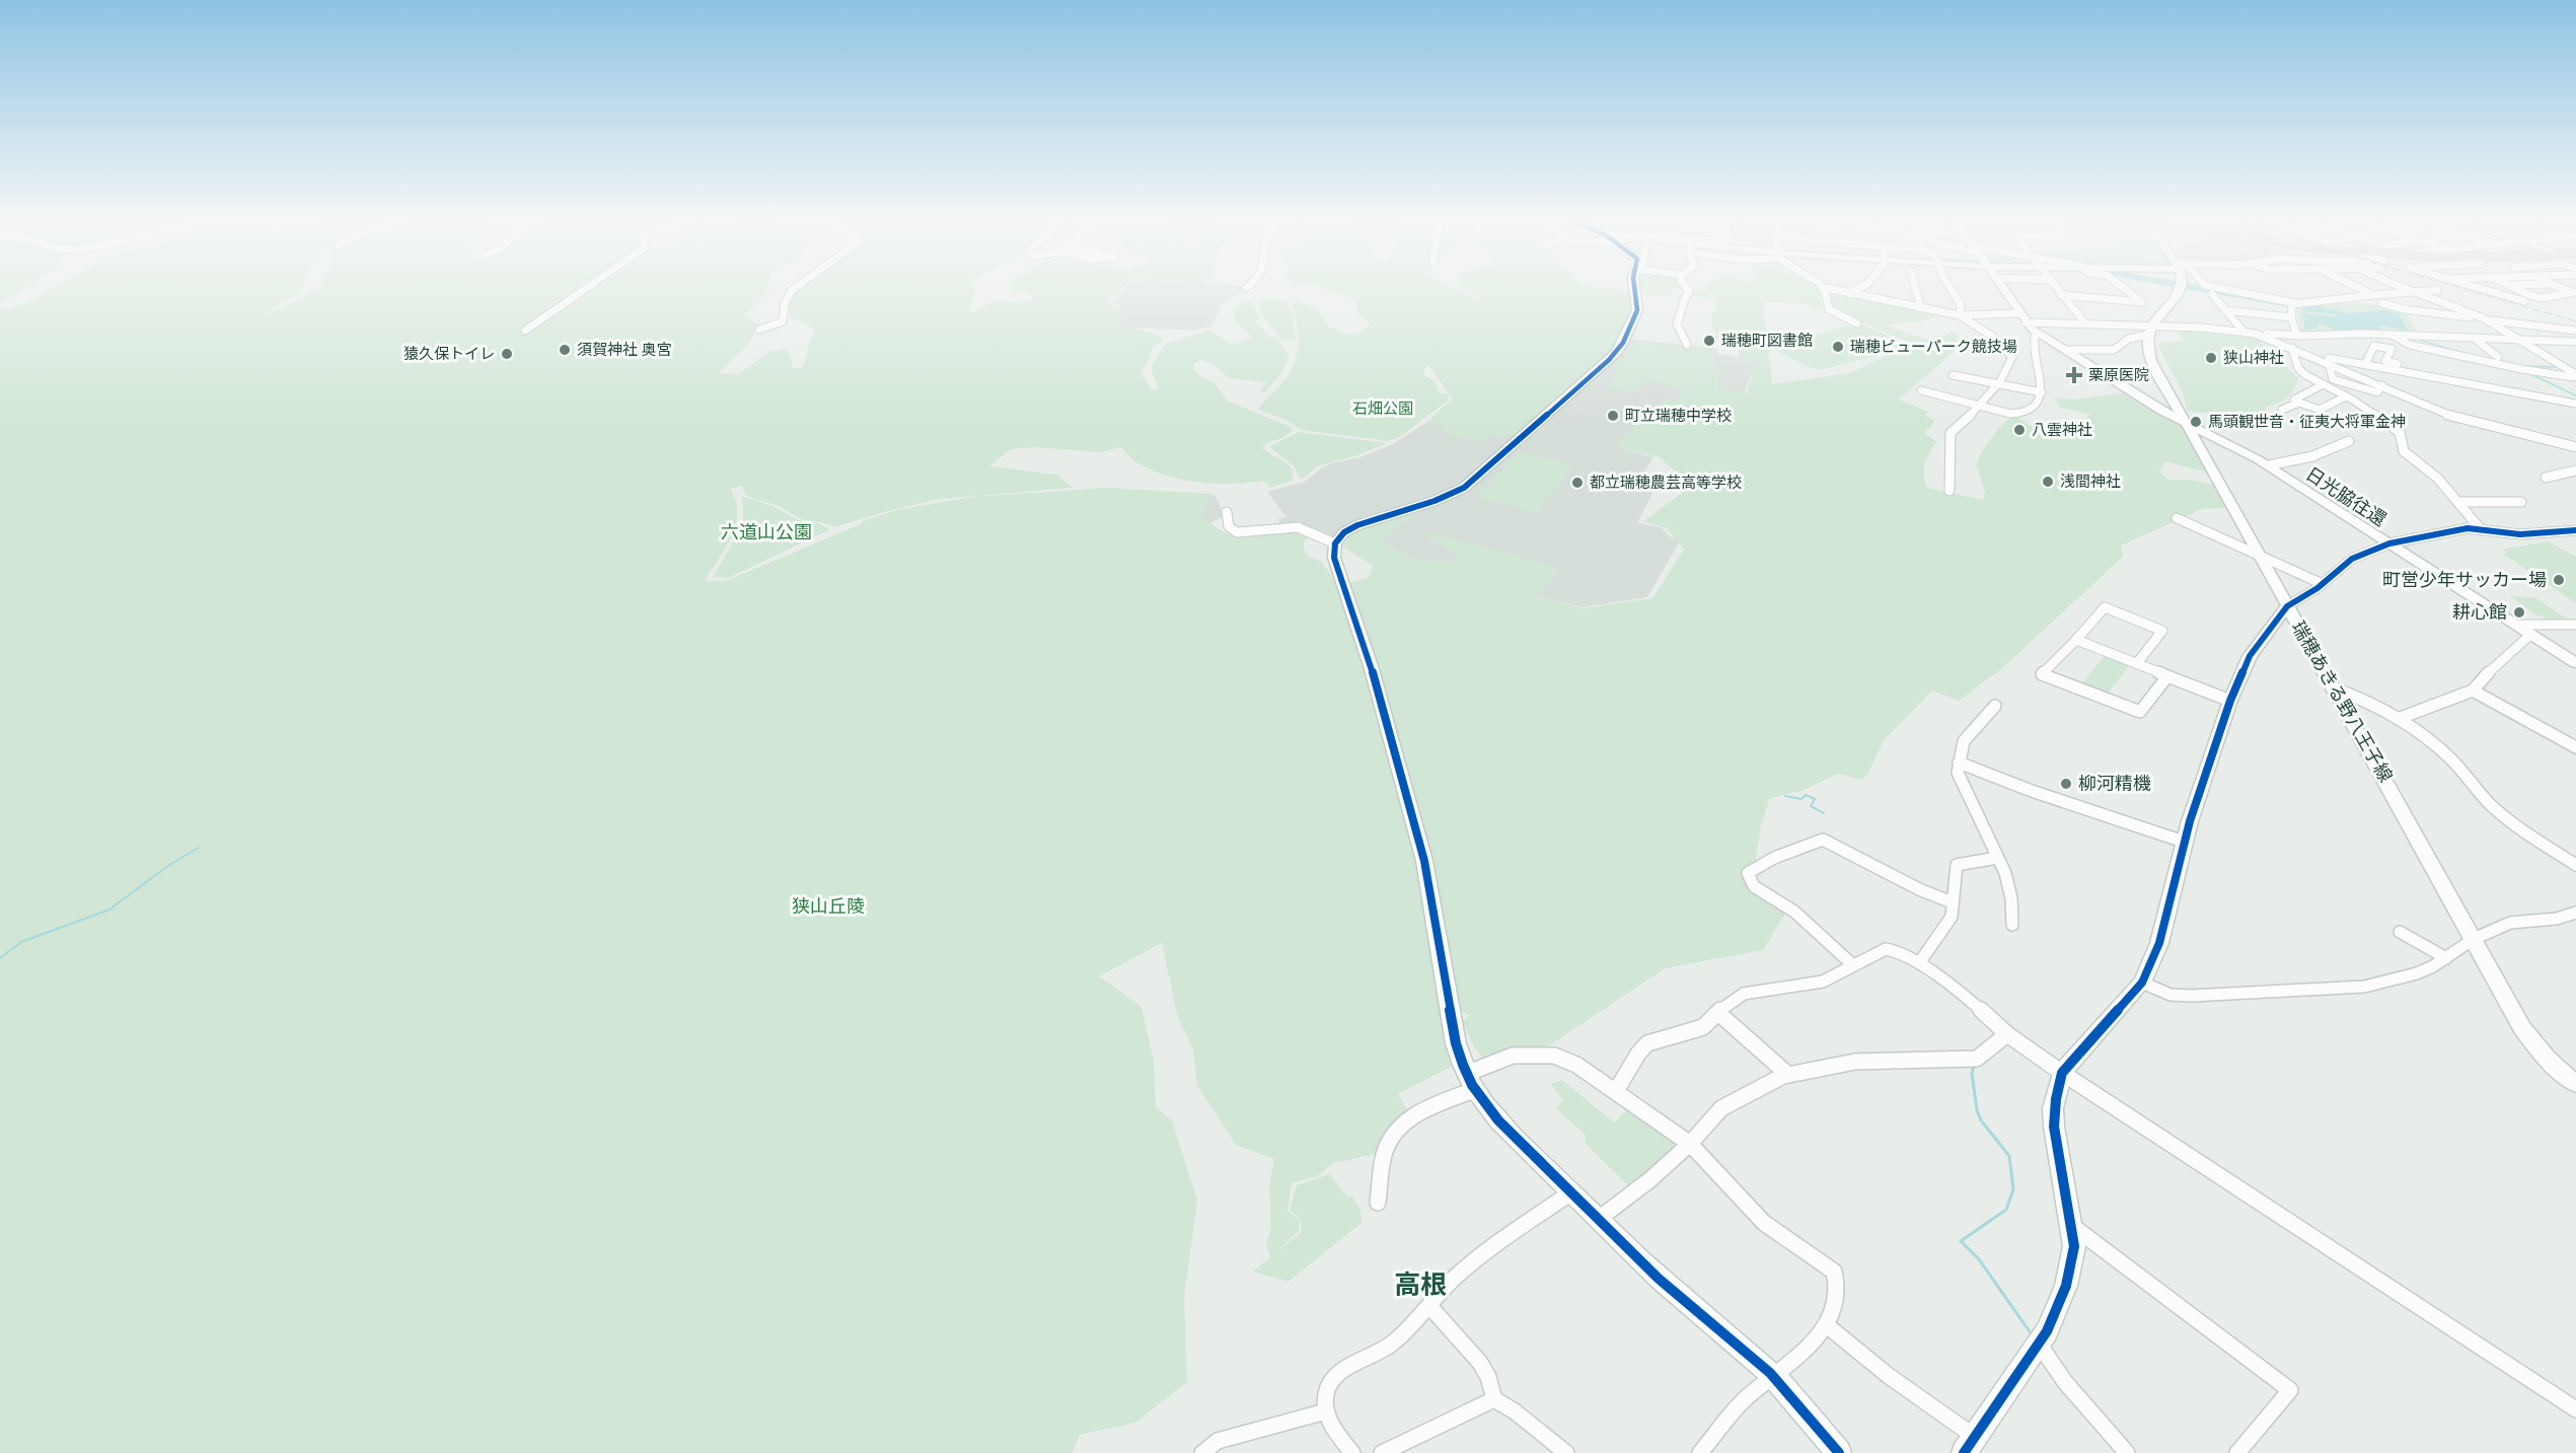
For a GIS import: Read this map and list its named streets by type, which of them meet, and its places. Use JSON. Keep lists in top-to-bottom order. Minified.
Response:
{"streets":{"street":["日光脇往還","瑞穂あきる野八王子線"]},"crossings":[["日光脇往還","瑞穂あきる野八王子線"]],"districts":["高根"],"parks":["石畑公園","六道山公園","狭山丘陵"],"places":{"other":["瑞穂町図書館","瑞穂ビューパーク競技場","須賀神社 奥宮","猿久保トイレ","狭山神社","町立瑞穂中学校","馬頭観世音・征夷大将軍金神","八雲神社","浅間神社","都立瑞穂農芸高等学校","町営少年サッカー場","耕心館","柳河精機"],"health":["栗原医院"]}}
